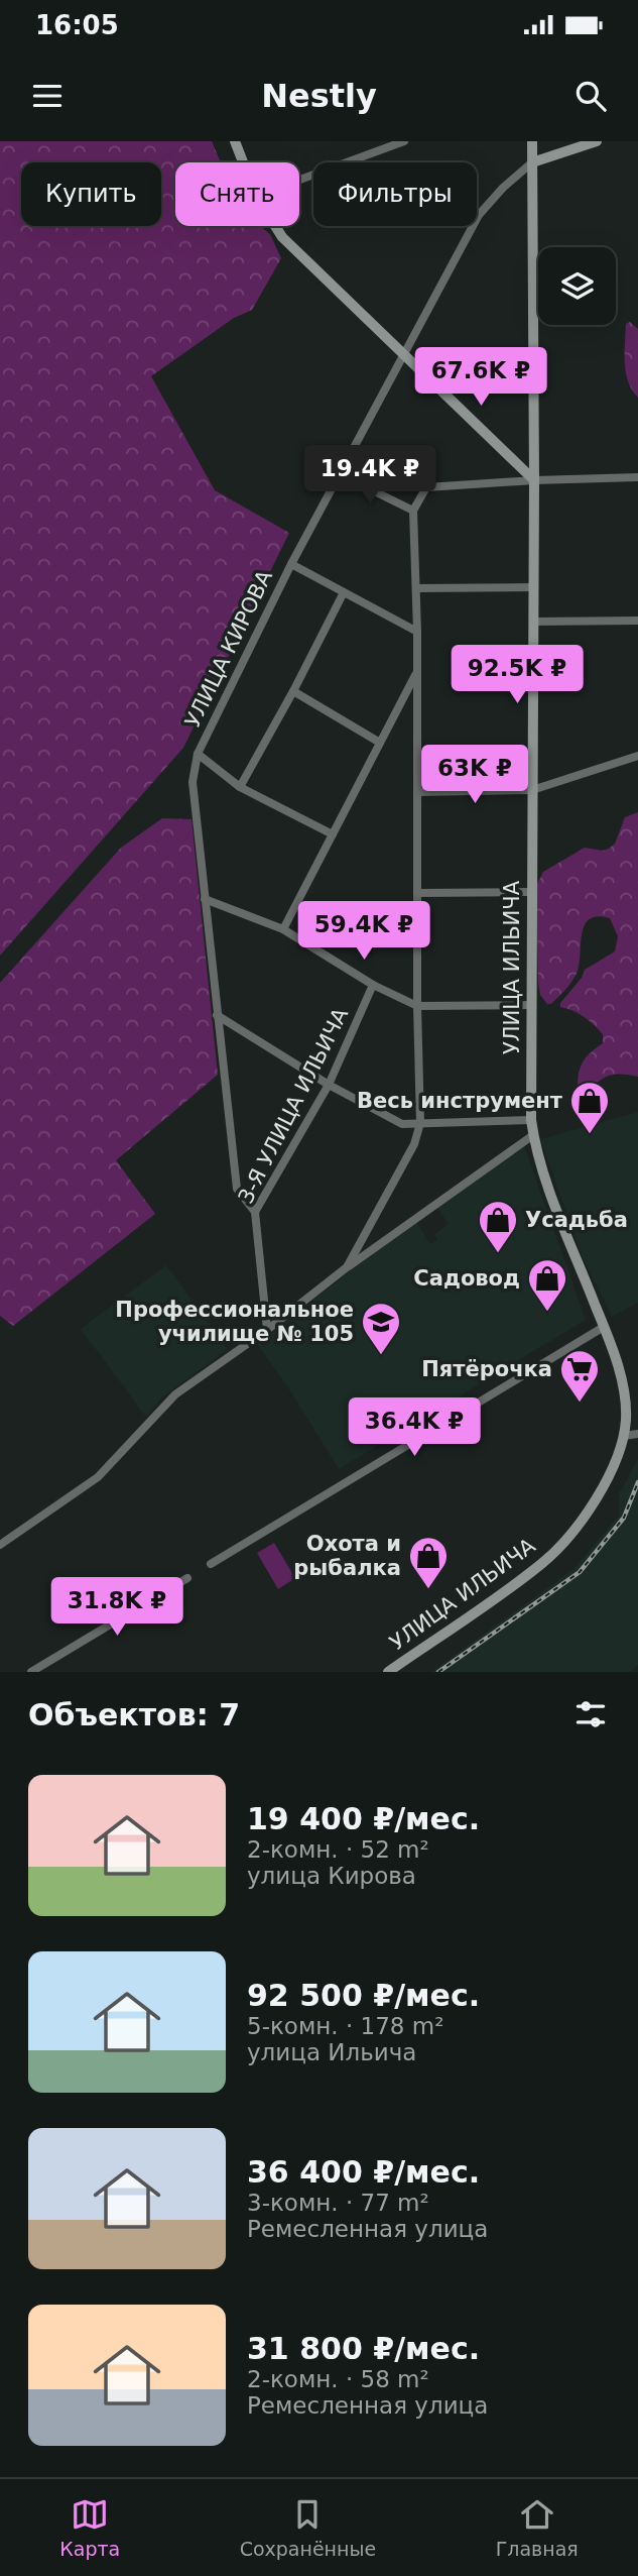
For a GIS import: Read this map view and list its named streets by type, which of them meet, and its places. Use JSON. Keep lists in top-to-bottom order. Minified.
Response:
{"streets":{"main road":["УЛИЦА ИЛЬИЧА"],"street":["УЛИЦА КИРОВА","3-Я УЛИЦА ИЛЬИЧА"]},"crossings":[["УЛИЦА КИРОВА","УЛИЦА ИЛЬИЧА"],["УЛИЦА КИРОВА","3-Я УЛИЦА ИЛЬИЧА"]],"places":{"shop":["Весь инструмент","Усадьба","Садовод","Охота и рыбалка"],"school or university":["Профессиональное училище № 105"],"supermarket":["Пятёрочка"]},"page":{"status":"16:05","header":"Nestly","chip":["Купить","Снять","Фильтры"],"price":["67.6K ₽","19.4K ₽","92.5K ₽","63K ₽","59.4K ₽","36.4K ₽","31.8K ₽"],"heading":"Объектов: 7","list":[{"name":"19 400 ₽/мес.","note":"2-комн. · 52 m² · улица Кирова"},{"name":"92 500 ₽/мес.","note":"5-комн. · 178 m² · улица Ильича"},{"name":"36 400 ₽/мес.","note":"3-комн. · 77 m² · Ремесленная улица"},{"name":"31 800 ₽/мес.","note":"2-комн. · 58 m² · Ремесленная улица"}],"tabs":["Карта","Сохранённые","Главная"]}}
